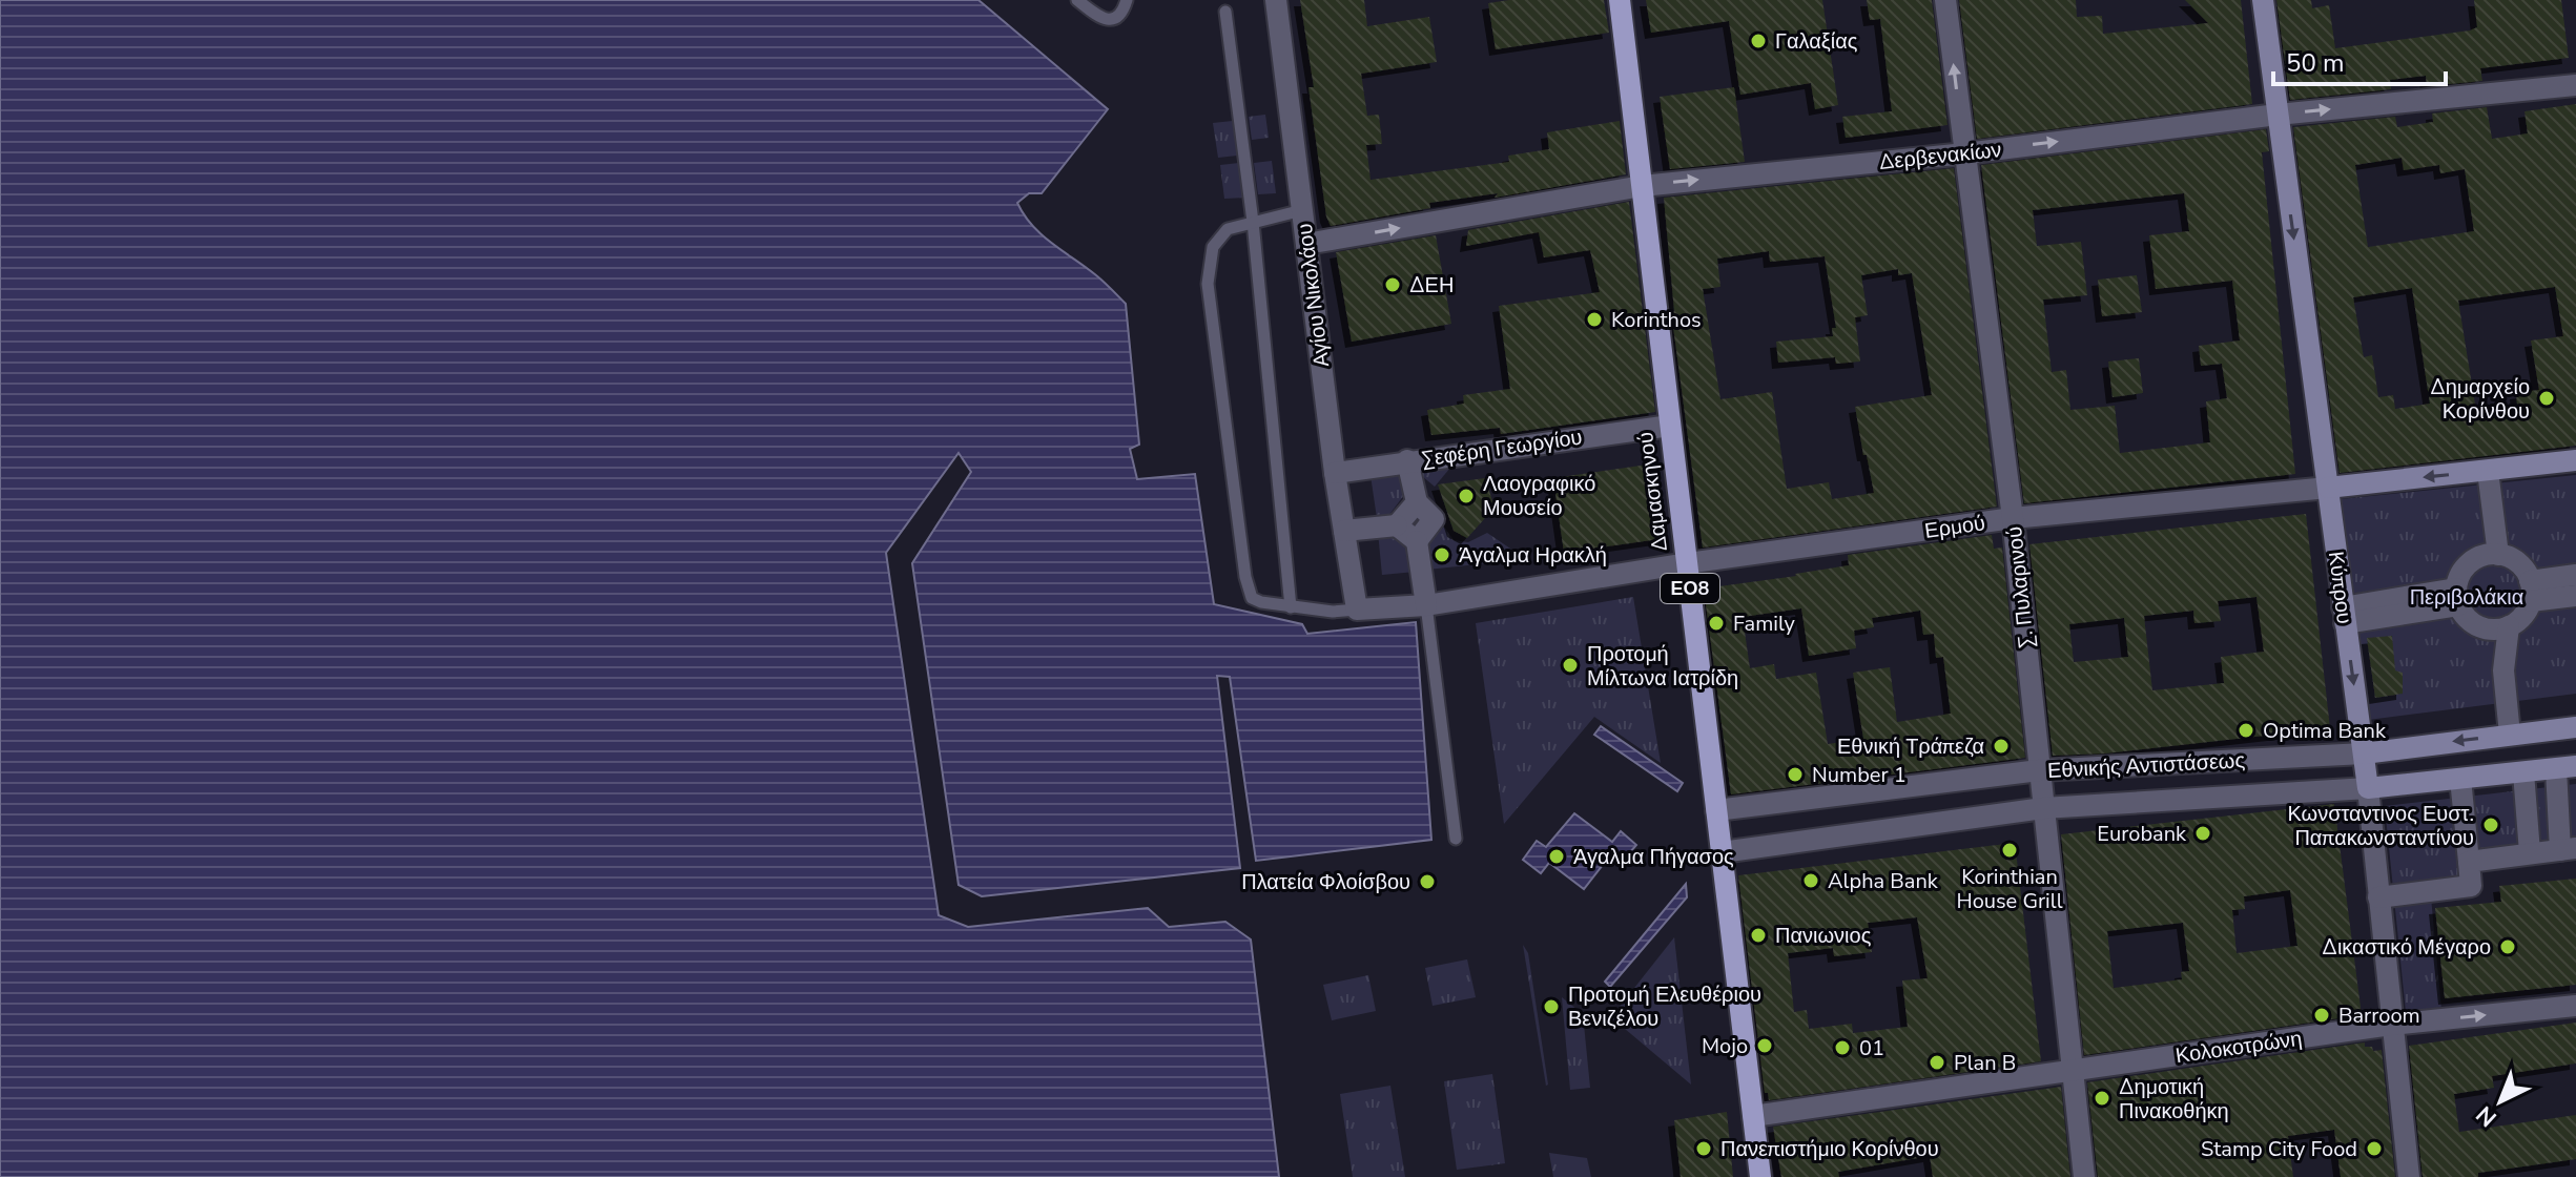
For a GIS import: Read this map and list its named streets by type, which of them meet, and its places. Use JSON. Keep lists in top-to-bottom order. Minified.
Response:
{"streets":{"main road":["Δαμασκηνού","ΕΟ8"],"street":["Δερβενακίων","Αγίου Νικολάου","Σεφέρη Γεωργίου","Ερμού","Σ. Πυλαρινού","Κύπρου","Εθνικής Αντιστάσεως","Κολοκοτρώνη"]},"crossings":[["Δερβενακίων","Αγίου Νικολάου"],["Δερβενακίων","Δαμασκηνού"],["Δερβενακίων","Σ. Πυλαρινού"],["Δερβενακίων","Κύπρου"],["Αγίου Νικολάου","Σεφέρη Γεωργίου"],["Αγίου Νικολάου","Ερμού"],["Σεφέρη Γεωργίου","Δαμασκηνού"],["Δαμασκηνού","Ερμού"],["Δαμασκηνού","Εθνικής Αντιστάσεως"],["Δαμασκηνού","Κολοκοτρώνη"],["Ερμού","Σ. Πυλαρινού"],["Ερμού","Κύπρου"],["Σ. Πυλαρινού","Εθνικής Αντιστάσεως"],["Σ. Πυλαρινού","Κολοκοτρώνη"],["Κύπρου","Εθνικής Αντιστάσεως"],["Κύπρου","Κολοκοτρώνη"]],"one_way":["Δερβενακίων","Κύπρου"],"parks":["Περιβολάκια"],"places":["Γαλαξίας","ΔΕΗ","Korinthos","Δημαρχείο Κορίνθου","Λαογραφικό Μουσείο","Άγαλμα Ηρακλή","Family","Προτομή Μίλτωνα Ιατρίδη","Optima Bank","Εθνική Τράπεζα","Number 1","Κωνσταντινος Ευστ. Παπακωνσταντίνου","Eurobank","Korinthian House Grill","Άγαλμα Πήγασος","Alpha Bank","Πλατεία Φλοίσβου","Πανιωνιος","Δικαστικό Μέγαρο","Προτομή Ελευθέριου Βενιζέλου","Barroom","Mojo","01","Plan B","Δημοτική Πινακοθήκη","Πανεπιστήμιο Κορίνθου","Stamp City Food"],"scale_bar":"50 m","north":"bottom left"}
